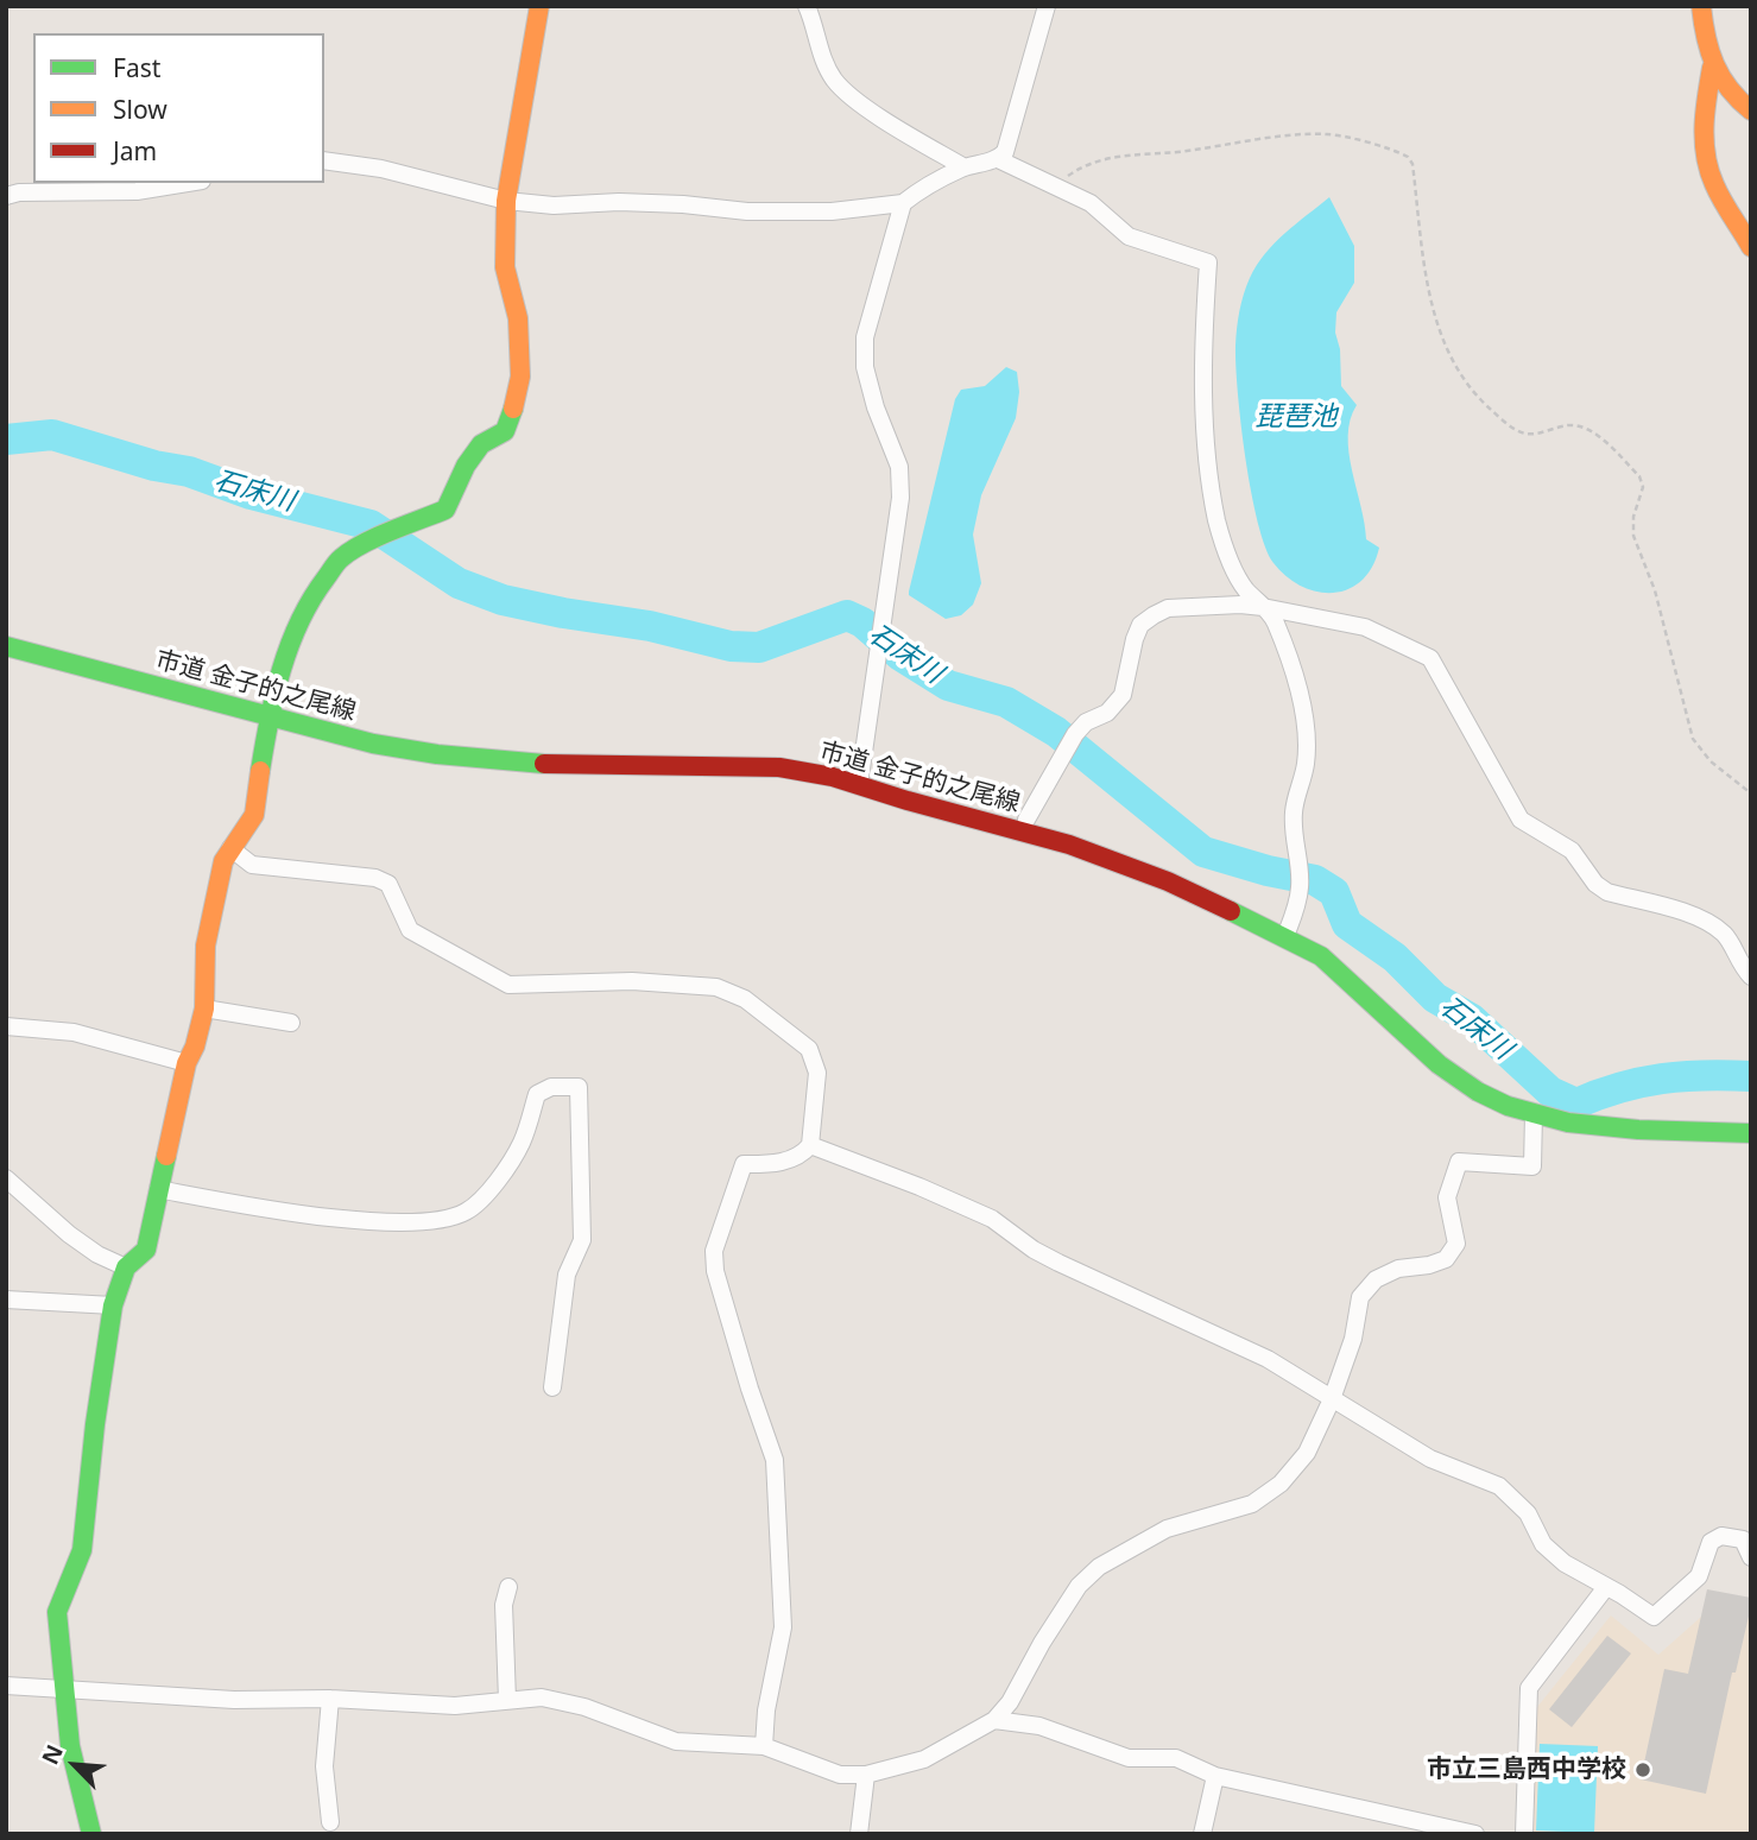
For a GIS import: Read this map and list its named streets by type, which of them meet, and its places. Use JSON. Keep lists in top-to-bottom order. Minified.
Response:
{"streets":{"main road":["市道 金子的之尾線"]},"water":["琵琶池","石床川"],"places":["市立三島西中学校"],"legend":["Fast","Slow","Jam"],"north":"top left"}
